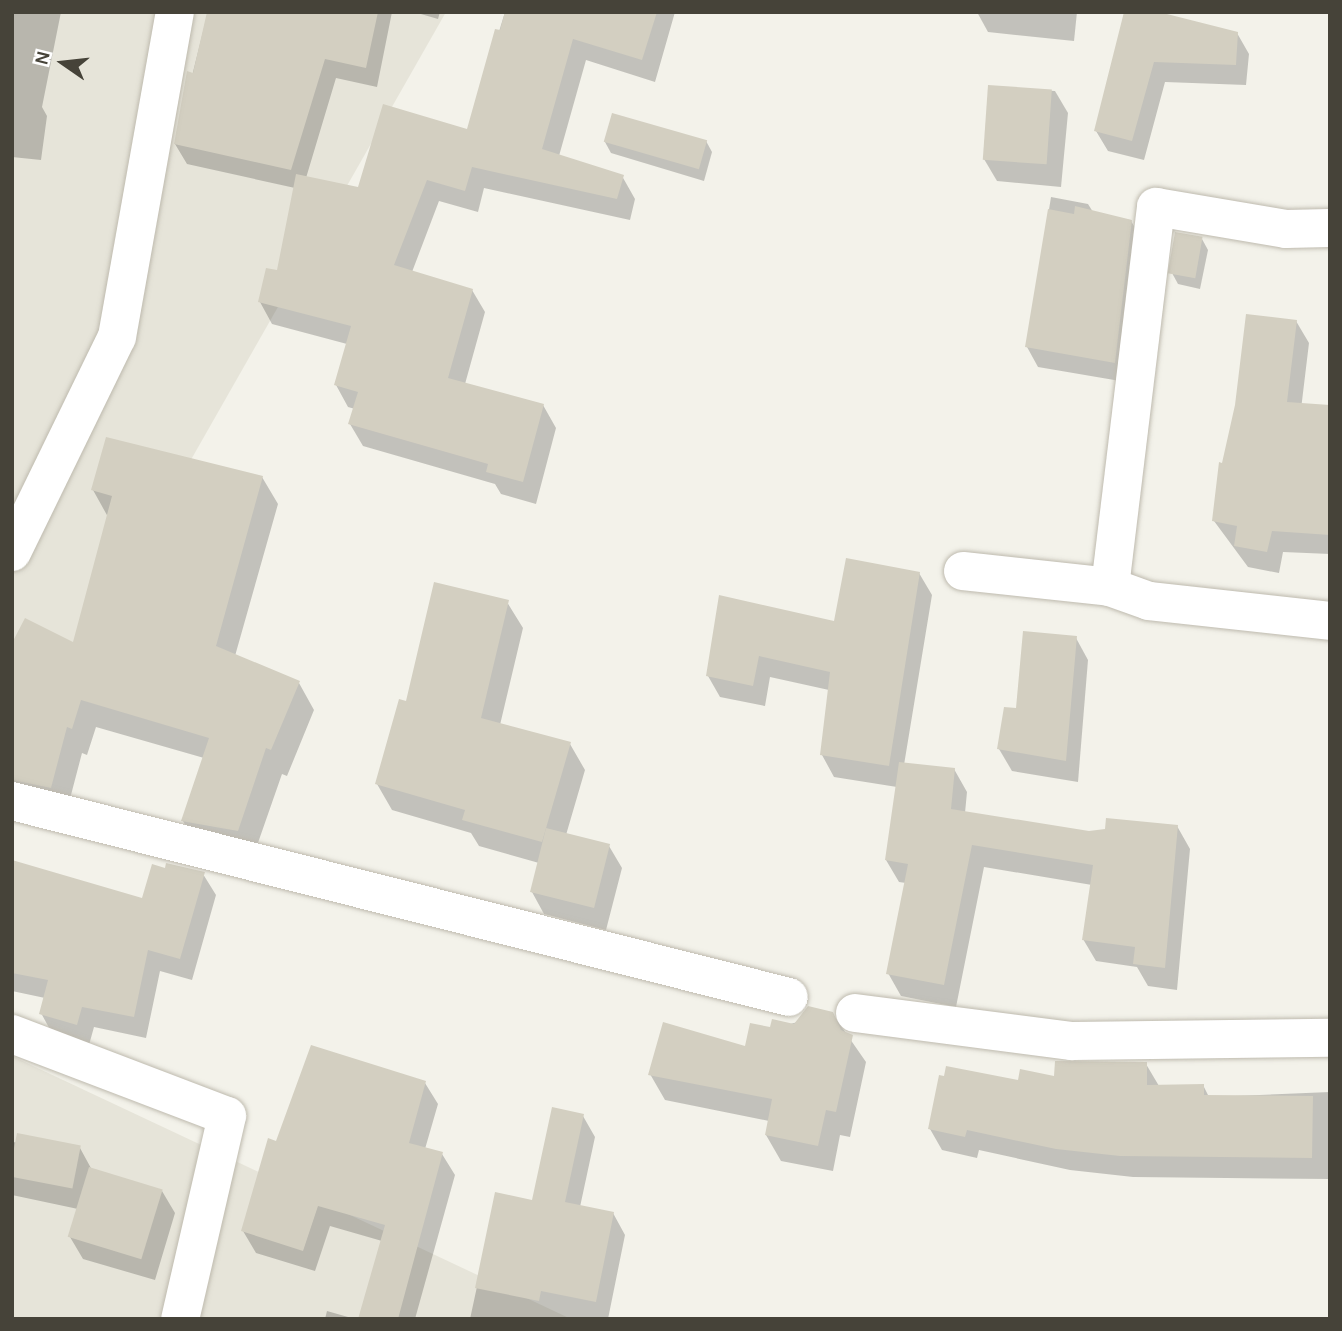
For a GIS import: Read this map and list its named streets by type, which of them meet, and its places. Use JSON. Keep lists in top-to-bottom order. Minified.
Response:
{"north":"left"}
